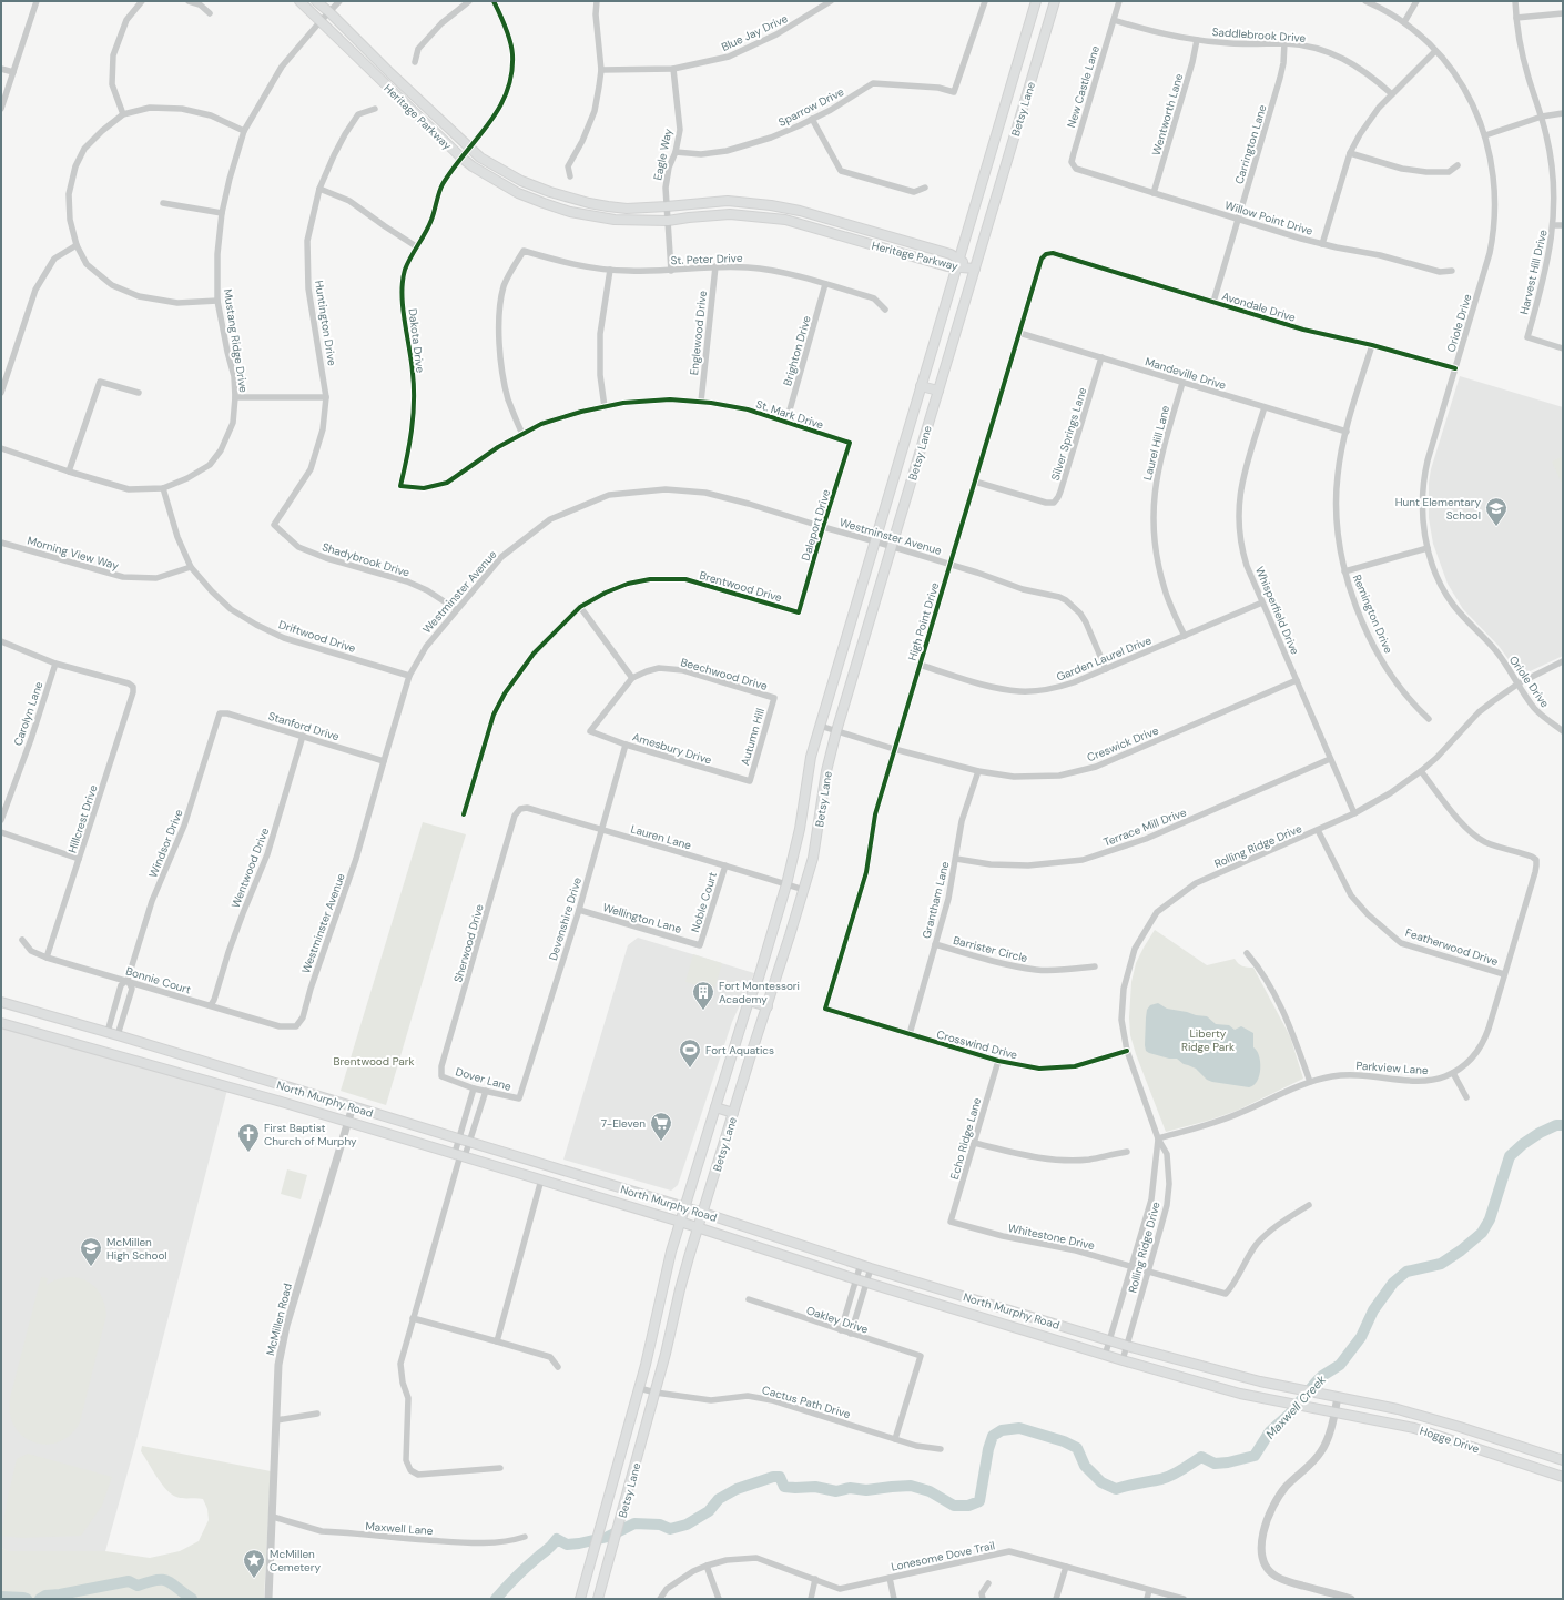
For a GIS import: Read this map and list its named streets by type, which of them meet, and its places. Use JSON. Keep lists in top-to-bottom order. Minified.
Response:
{"streets":{"main road":["Betsy Lane","Heritage Parkway","North Murphy Road","Hogge Drive"],"street":["Blue Jay Drive","Saddlebrook Drive","New Castle Lane","Sparrow Drive","Wentworth Lane","Carrington Lane","Eagle Way","Willow Point Drive","St. Peter Drive","Harvest Hill Drive","Avondale Drive","Huntington Drive","Oriole Drive","Englewood Drive","Mustang Ridge Drive","Dakota Drive","Brighton Drive","Mandeville Drive","St. Mark Drive","Silver Springs Lane","Laurel Hill Lane","Daleport Drive","Westminster Avenue","Morning View Way","Shadybrook Drive","Brentwood Drive","Whisperfield Drive","Remington Drive","High Point Drive","Driftwood Drive","Garden Laurel Drive","Beechwood Drive","Carolyn Lane","Stanford Drive","Autumn Hill","Creswick Drive","Amesbury Drive","Hillcrest Drive","Terrace Mill Drive","Lauren Lane","Windsor Drive","Rolling Ridge Drive","Wentwood Drive","Grantham Lane","Noble Court","Wellington Lane","Devenshire Drive","Sherwood Drive","Featherwood Drive","Barrister Circle","Bonnie Court","Crosswind Drive","Parkview Lane","Dover Lane","Echo Ridge Lane","Whitestone Drive","McMillen Road","Oakley Drive","Cactus Path Drive","Maxwell Lane","Lonesome Dove Trail"]},"crossings":[["Blue Jay Drive","Eagle Way"],["Saddlebrook Drive","New Castle Lane"],["Saddlebrook Drive","Wentworth Lane"],["Saddlebrook Drive","Carrington Lane"],["New Castle Lane","Willow Point Drive"],["Sparrow Drive","Eagle Way"],["Betsy Lane","Heritage Parkway"],["Betsy Lane","Westminster Avenue"],["Betsy Lane","Creswick Drive"],["Betsy Lane","Lauren Lane"],["Betsy Lane","North Murphy Road"],["Betsy Lane","Cactus Path Drive"],["Wentworth Lane","Willow Point Drive"],["Heritage Parkway","Eagle Way"],["Heritage Parkway","Mustang Ridge Drive"],["Heritage Parkway","Dakota Drive"],["Carrington Lane","Willow Point Drive"],["Carrington Lane","Avondale Drive"],["Eagle Way","St. Peter Drive"],["St. Peter Drive","Englewood Drive"],["St. Peter Drive","Brighton Drive"],["St. Peter Drive","St. Mark Drive"],["Avondale Drive","Oriole Drive"],["Avondale Drive","Remington Drive"],["Avondale Drive","High Point Drive"],["Huntington Drive","Shadybrook Drive"],["Oriole Drive","Rolling Ridge Drive"],["Englewood Drive","St. Mark Drive"],["Mustang Ridge Drive","Driftwood Drive"],["Dakota Drive","St. Mark Drive"],["Brighton Drive","St. Mark Drive"],["Mandeville Drive","Silver Springs Lane"],["Mandeville Drive","Laurel Hill Lane"],["Mandeville Drive","Whisperfield Drive"],["Mandeville Drive","Remington Drive"],["Mandeville Drive","High Point Drive"],["St. Mark Drive","Daleport Drive"],["Silver Springs Lane","High Point Drive"],["Laurel Hill Lane","Garden Laurel Drive"],["Daleport Drive","Westminster Avenue"],["Daleport Drive","Brentwood Drive"],["Westminster Avenue","Shadybrook Drive"],["Westminster Avenue","High Point Drive"],["Westminster Avenue","Driftwood Drive"],["Westminster Avenue","Garden Laurel Drive"],["Westminster Avenue","Stanford Drive"],["Westminster Avenue","Bonnie Court"],["Morning View Way","Driftwood Drive"],["Whisperfield Drive","Garden Laurel Drive"],["Whisperfield Drive","Creswick Drive"],["Whisperfield Drive","Terrace Mill Drive"],["Whisperfield Drive","Rolling Ridge Drive"],["High Point Drive","Garden Laurel Drive"],["High Point Drive","Creswick Drive"],["High Point Drive","Crosswind Drive"],["Beechwood Drive","Autumn Hill"],["Beechwood Drive","Amesbury Drive"],["Carolyn Lane","Hillcrest Drive"],["Stanford Drive","Windsor Drive"],["Stanford Drive","Wentwood Drive"],["Autumn Hill","Amesbury Drive"],["Creswick Drive","Grantham Lane"],["Amesbury Drive","Devenshire Drive"],["Hillcrest Drive","Bonnie Court"],["Terrace Mill Drive","Grantham Lane"],["Lauren Lane","Noble Court"],["Lauren Lane","Devenshire Drive"],["Lauren Lane","Sherwood Drive"],["Windsor Drive","Bonnie Court"],["Windsor Drive","North Murphy Road"],["Rolling Ridge Drive","Featherwood Drive"],["Rolling Ridge Drive","Crosswind Drive"],["Rolling Ridge Drive","Parkview Lane"],["Rolling Ridge Drive","North Murphy Road"],["Rolling Ridge Drive","Whitestone Drive"],["Wentwood Drive","Bonnie Court"],["Grantham Lane","Barrister Circle"],["Grantham Lane","Crosswind Drive"],["Noble Court","Wellington Lane"],["Wellington Lane","Devenshire Drive"],["Devenshire Drive","Dover Lane"],["Sherwood Drive","Dover Lane"],["Featherwood Drive","Parkview Lane"],["Crosswind Drive","Echo Ridge Lane"],["North Murphy Road","McMillen Road"],["North Murphy Road","Hogge Drive"],["Echo Ridge Lane","Whitestone Drive"],["McMillen Road","Maxwell Lane"],["Oakley Drive","Cactus Path Drive"]],"water":["Maxwell Creek"],"parks":["Liberty Ridge Park","Brentwood Park"],"places":{"school or university":["Hunt Elementary School","McMillen High School"],"building":["Fort Montessori Academy"],"sports":["Fort Aquatics"],"supermarket":["7-Eleven"],"church":["First Baptist Church of Murphy"],"place":["McMillen Cemetery"]}}
